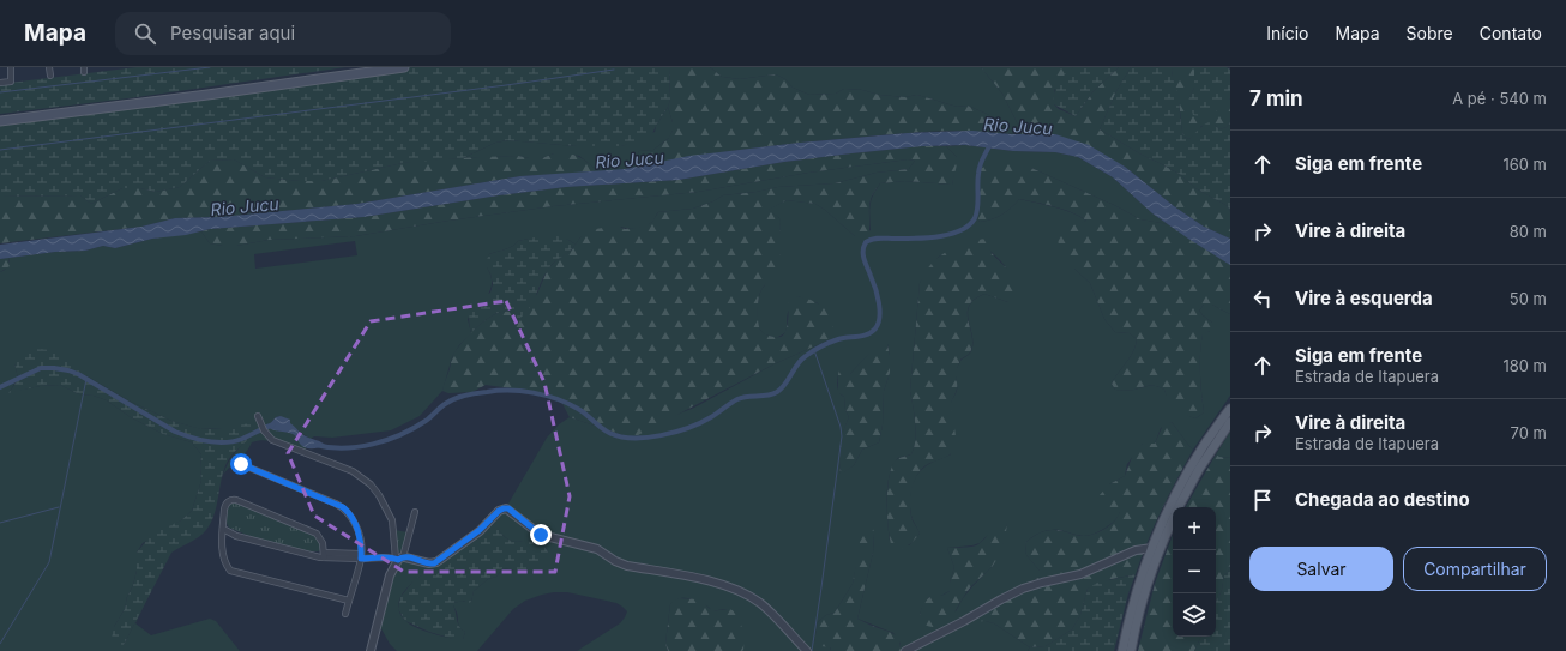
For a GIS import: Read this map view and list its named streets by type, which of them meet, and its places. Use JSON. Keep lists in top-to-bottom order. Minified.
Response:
{"water":["Rio Jucu"],"page":{"header":"Mapa","search":"Pesquisar aqui","nav":["Início","Mapa","Sobre","Contato"],"heading":["7 min","A pé · 540 m"],"list":[["Siga em frente","160 m"],["Vire à direita","80 m"],["Vire à esquerda","50 m"],["Siga em frente","Estrada de Itapuera","180 m"],["Vire à direita","Estrada de Itapuera","70 m"],"Chegada ao destino"],"map_buttons":["+","−"],"buttons":["Salvar","Compartilhar"]}}
